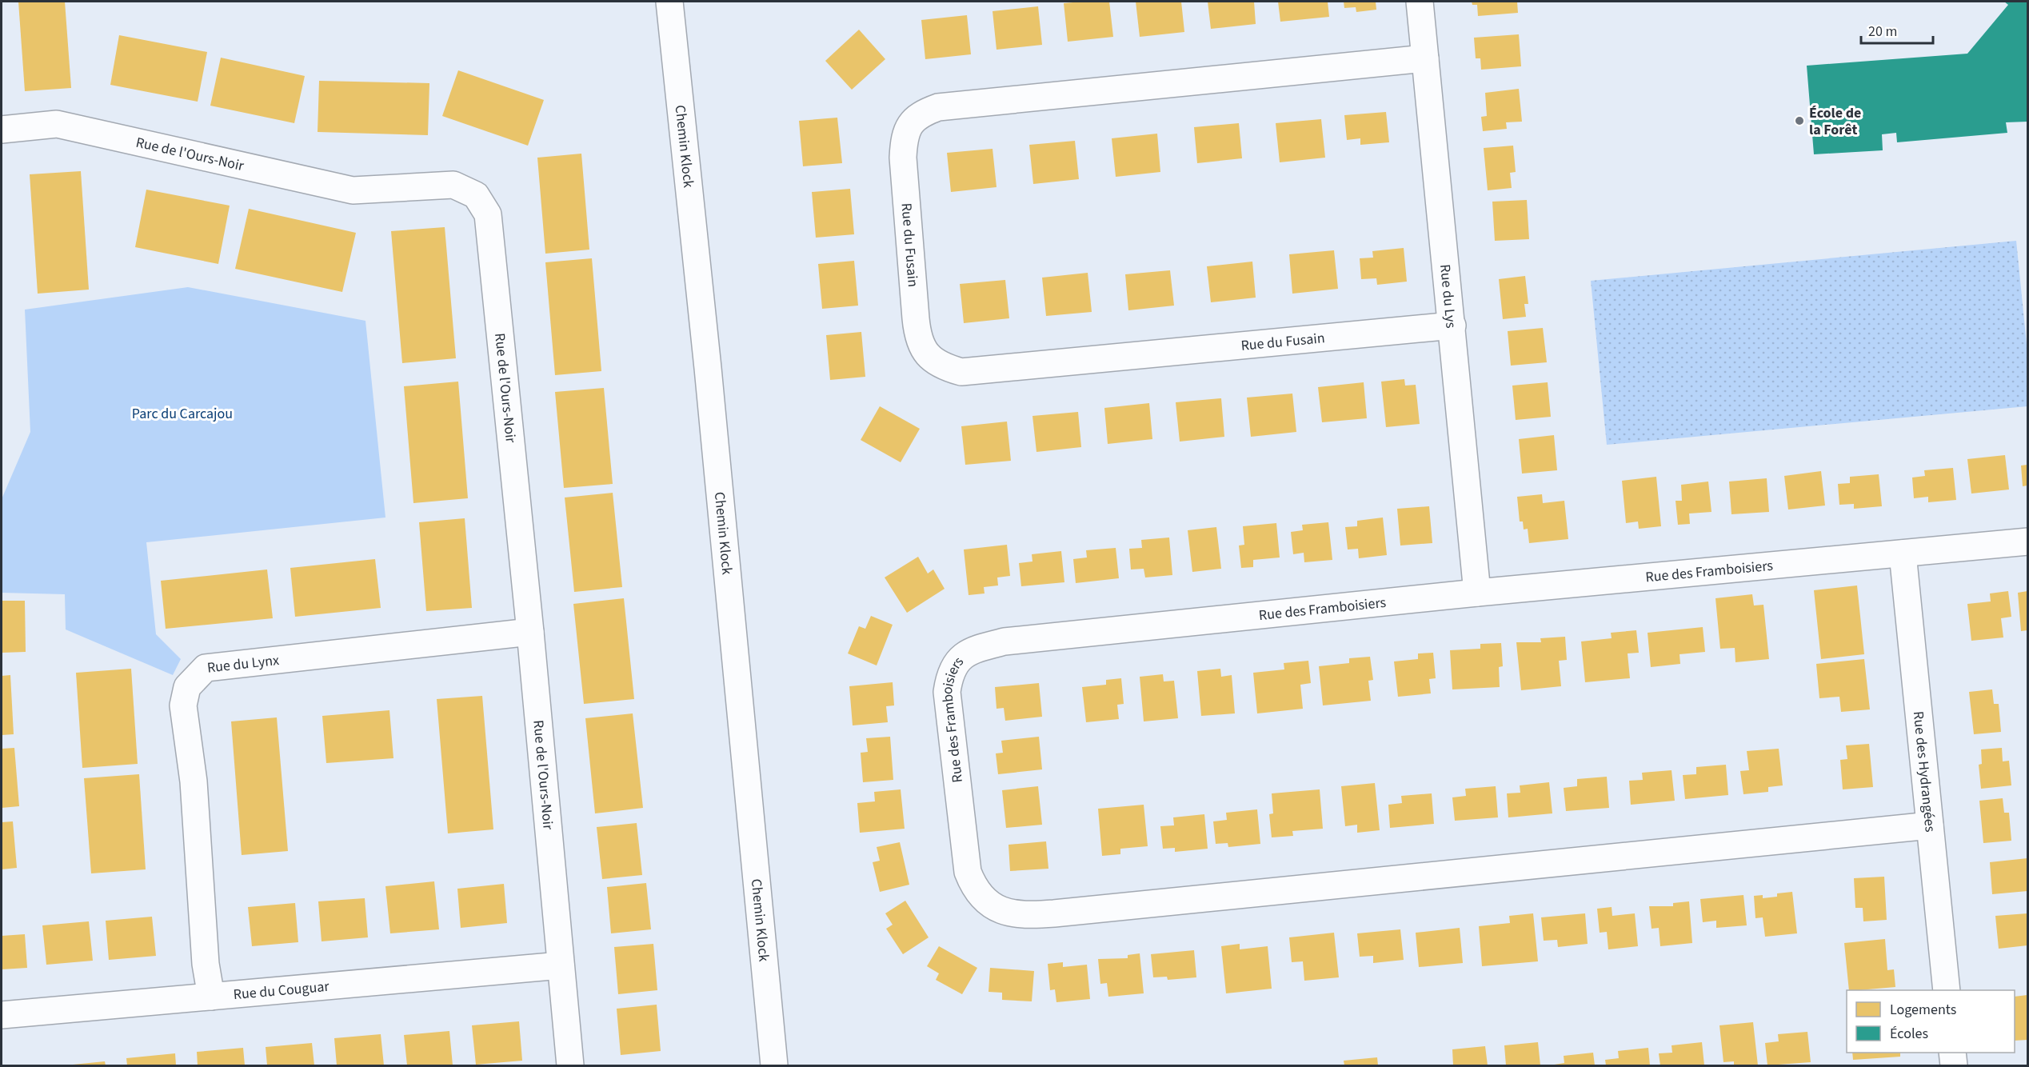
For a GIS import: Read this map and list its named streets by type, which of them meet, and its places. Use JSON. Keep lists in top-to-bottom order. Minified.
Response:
{"streets":{"street":["Chemin Klock","Rue de l'Ours-Noir","Rue du Fusain","Rue du Lys","Rue des Framboisiers","Rue du Lynx","Rue des Hydrangées","Rue du Couguar"]},"crossings":[["Rue de l'Ours-Noir","Rue du Lynx"],["Rue de l'Ours-Noir","Rue du Couguar"],["Rue du Fusain","Rue du Lys"],["Rue du Lys","Rue des Framboisiers"],["Rue des Framboisiers","Rue des Hydrangées"],["Rue du Lynx","Rue du Couguar"]],"parks":["Parc du Carcajou"],"places":["École de la Forêt"],"legend":["Logements","Écoles"],"scale_bar":"20 m"}
